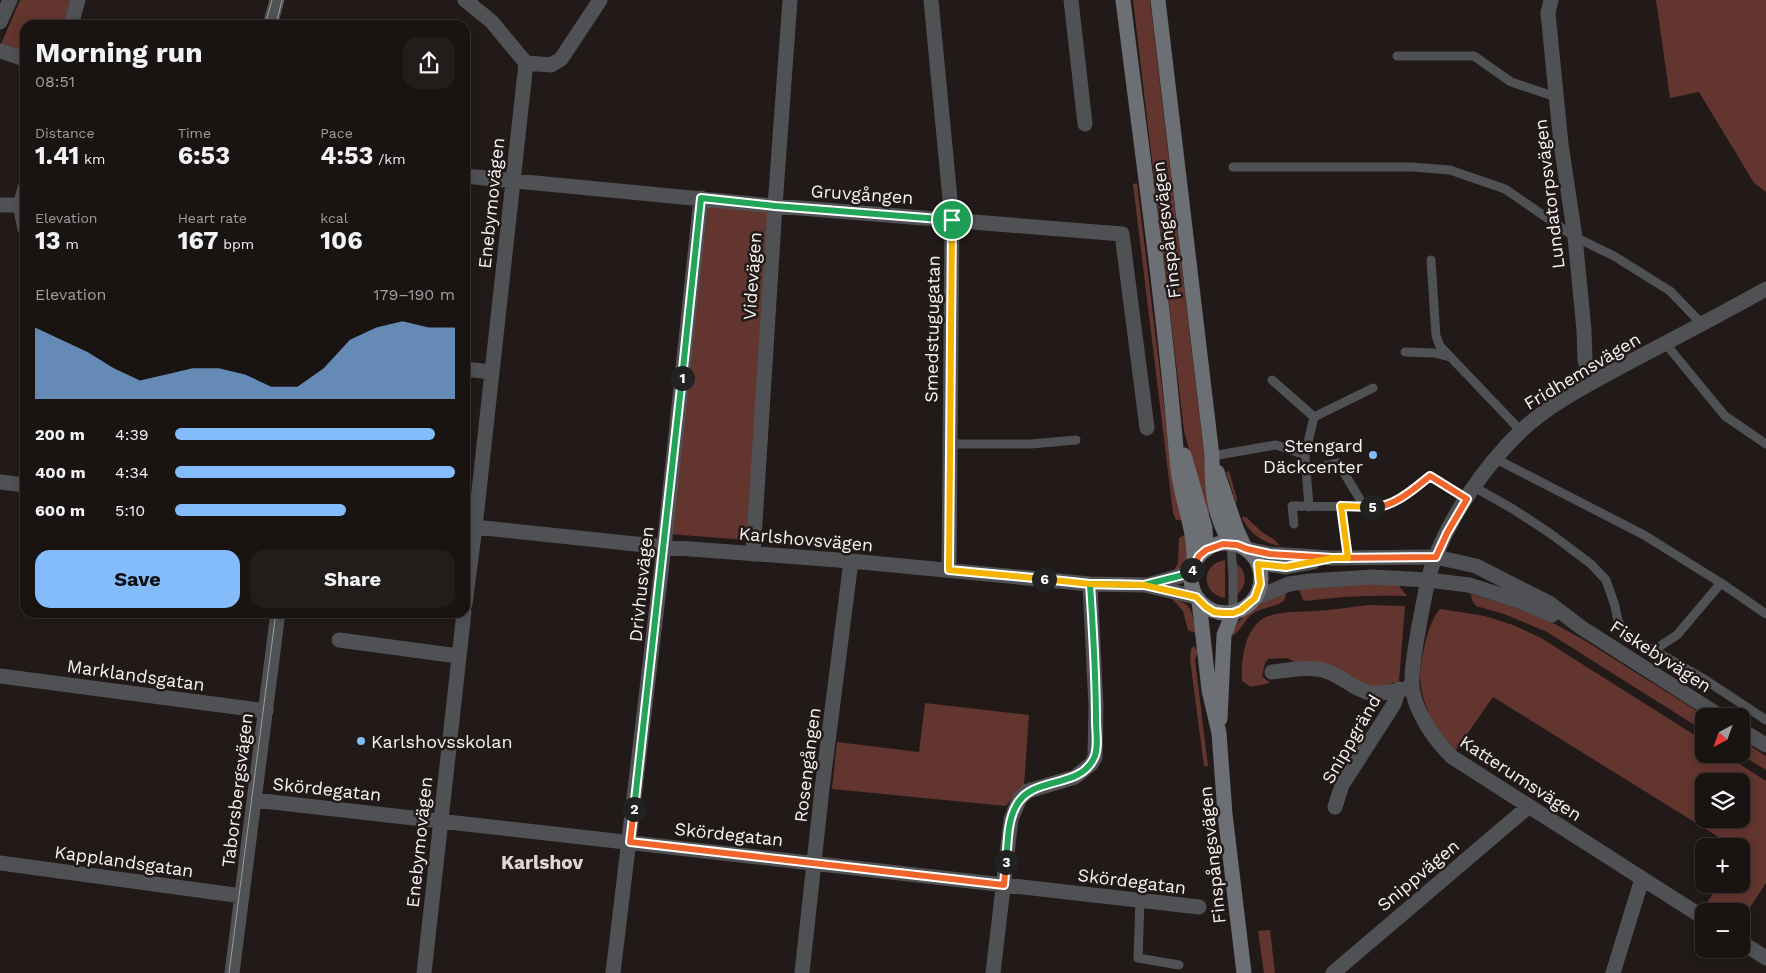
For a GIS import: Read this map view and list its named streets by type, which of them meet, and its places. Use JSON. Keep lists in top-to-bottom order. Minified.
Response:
{"streets":{"main road":["Finspångsvägen"],"street":["Gruvgången","Lundatorpsvägen","Enebymovägen","Videvägen","Smedstugugatan","Fridhemsvägen","Karlshovsvägen","Drivhusvägen","Fiskebyvägen","Marklandsgatan","Snippgränd","Rosengången","Katterumsvägen","Skördegatan","Taborsbergsvägen","Kapplandsgatan","Snippvägen"]},"crossings":[["Gruvgången","Enebymovägen"],["Gruvgången","Videvägen"],["Gruvgången","Smedstugugatan"],["Gruvgången","Drivhusvägen"],["Lundatorpsvägen","Fridhemsvägen"],["Enebymovägen","Karlshovsvägen"],["Enebymovägen","Skördegatan"],["Finspångsvägen","Karlshovsvägen"],["Finspångsvägen","Fiskebyvägen"],["Videvägen","Karlshovsvägen"],["Smedstugugatan","Karlshovsvägen"],["Fridhemsvägen","Fiskebyvägen"],["Fridhemsvägen","Katterumsvägen"],["Karlshovsvägen","Drivhusvägen"],["Karlshovsvägen","Rosengången"],["Drivhusvägen","Skördegatan"],["Fiskebyvägen","Katterumsvägen"],["Marklandsgatan","Taborsbergsvägen"],["Snippgränd","Katterumsvägen"],["Rosengången","Skördegatan"],["Katterumsvägen","Snippvägen"],["Skördegatan","Taborsbergsvägen"],["Taborsbergsvägen","Kapplandsgatan"]],"districts":["Karlshov"],"places":["Stengard Däckcenter","Karlshovsskolan"],"north":"bottom left","page":{"heading":["Morning run","08:51"],"stats":[["Distance","1.41 km"],["Time","6:53"],["Pace","4:53 /km"],["Elevation","13 m"],["Heart rate","167 bpm"],["kcal","106"]],"chart":["Elevation","179–190 m"],"pins":["1","5","4","6","2","3"],"list":[{"name":"200 m","note":"4:39"},{"name":"400 m","note":"4:34"},{"name":"600 m","note":"5:10"}],"buttons":["Save","Share"],"map_buttons":["+","−"]}}
